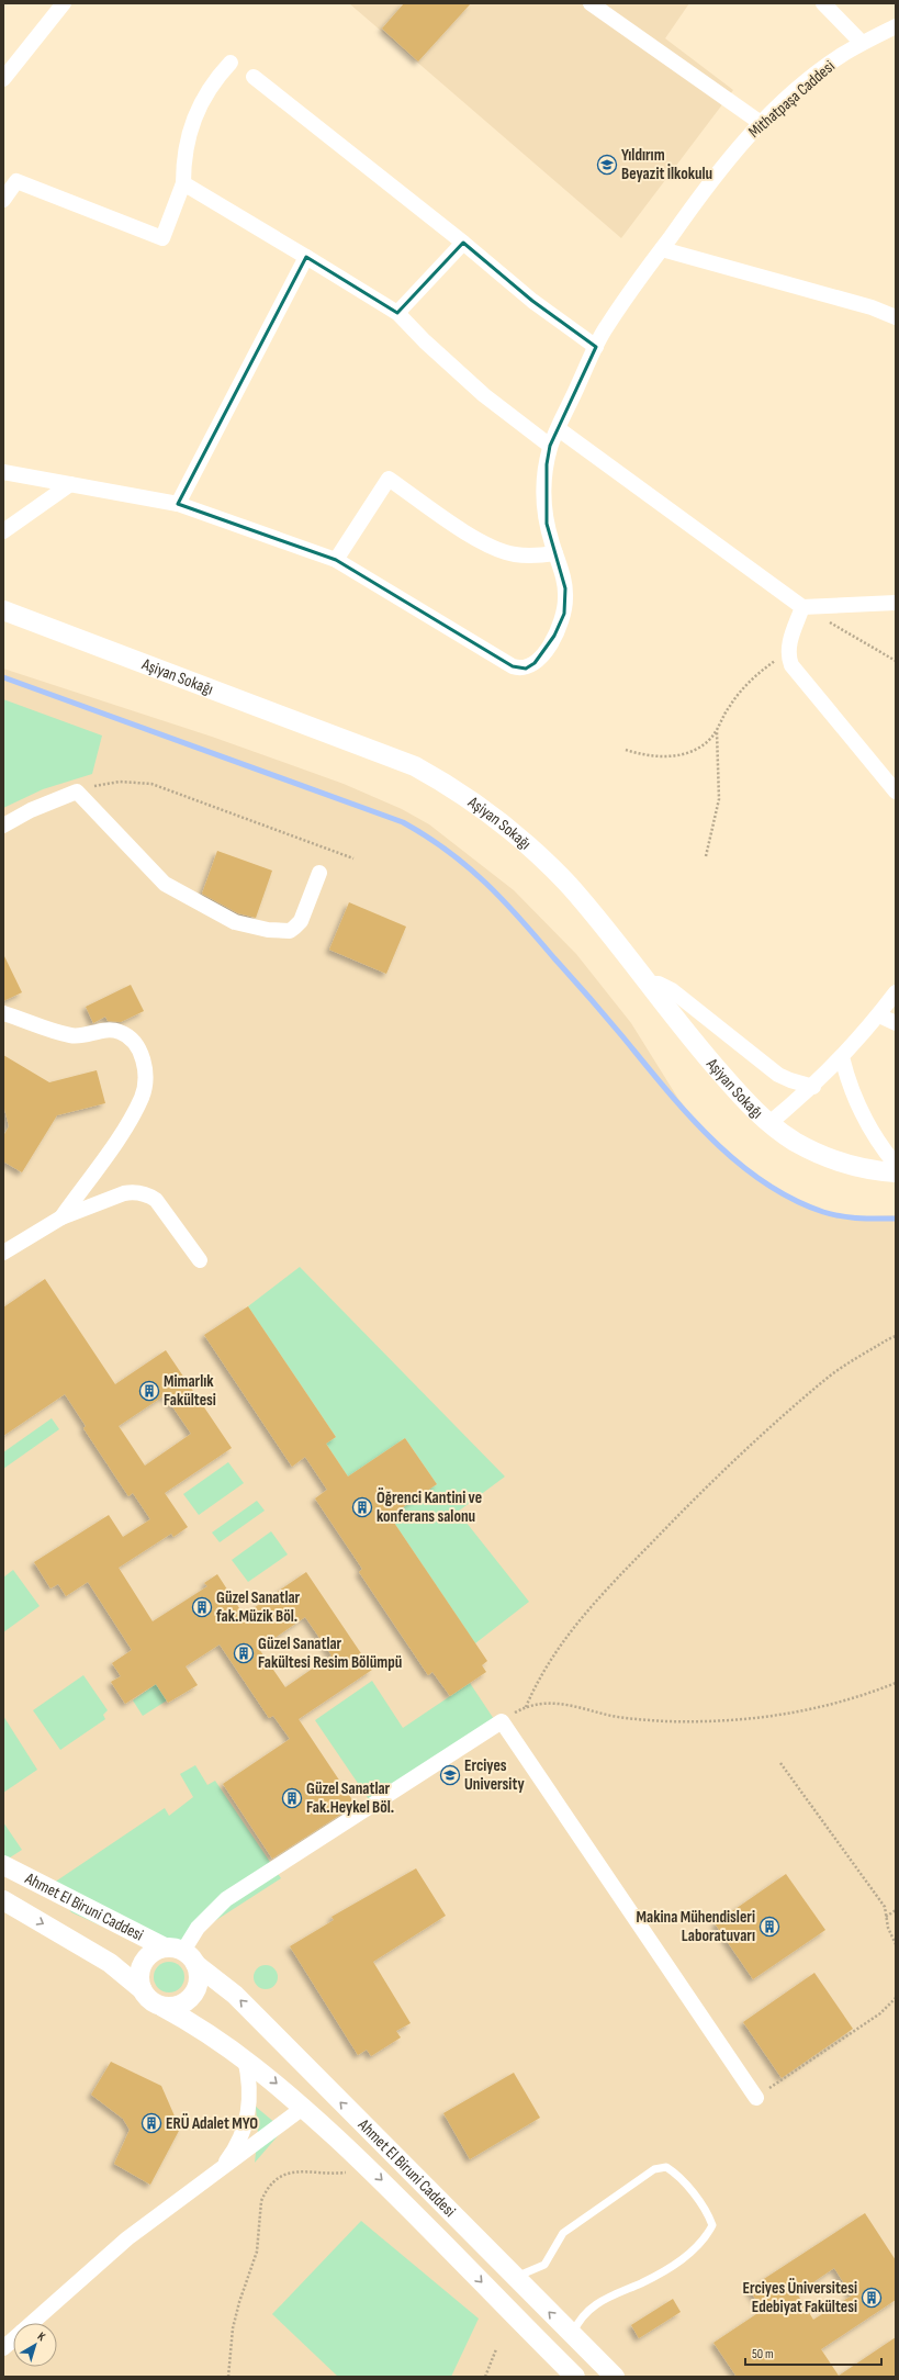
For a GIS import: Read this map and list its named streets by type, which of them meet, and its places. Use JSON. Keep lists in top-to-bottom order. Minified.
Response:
{"streets":{"street":["Mithatpaşa Caddesi","Aşiyan Sokağı","Ahmet El Biruni Caddesi"]},"places":{"school or university":["Yıldırım Beyazit İlkokulu","Erciyes University"],"building":["Mimarlık Fakültesi","Öğrenci Kantini ve konferans salonu","Güzel Sanatlar fak.Müzik Böl.","Güzel Sanatlar Fakültesi Resim Bölümpü","Güzel Sanatlar Fak.Heykel Böl.","Makina Mühendisleri Laboratuvarı","ERÜ Adalet MYO","Erciyes Üniversitesi Edebiyat Fakültesi"]},"scale_bar":"50 m","north":"top right"}
